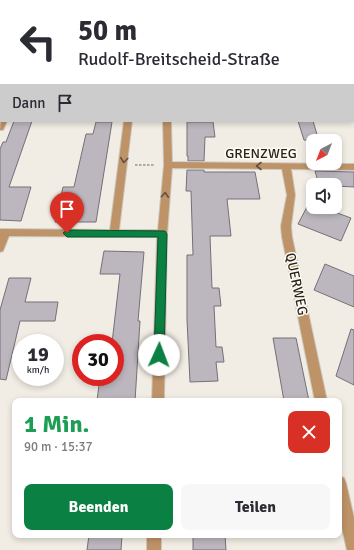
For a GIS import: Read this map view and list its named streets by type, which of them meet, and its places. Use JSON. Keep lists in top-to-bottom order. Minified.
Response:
{"streets":{"street":["GRENZWEG","QUERWEG"]},"crossings":[["GRENZWEG","QUERWEG"]],"one_way":["GRENZWEG"],"north":"bottom left","page":{"turn":["50 m","Rudolf-Breitscheid-Straße"],"then":"Dann","speed":"19 km/h","limit":"30","heading":["1 Min.","90 m · 15:37"],"buttons":["Beenden","Teilen"]}}
